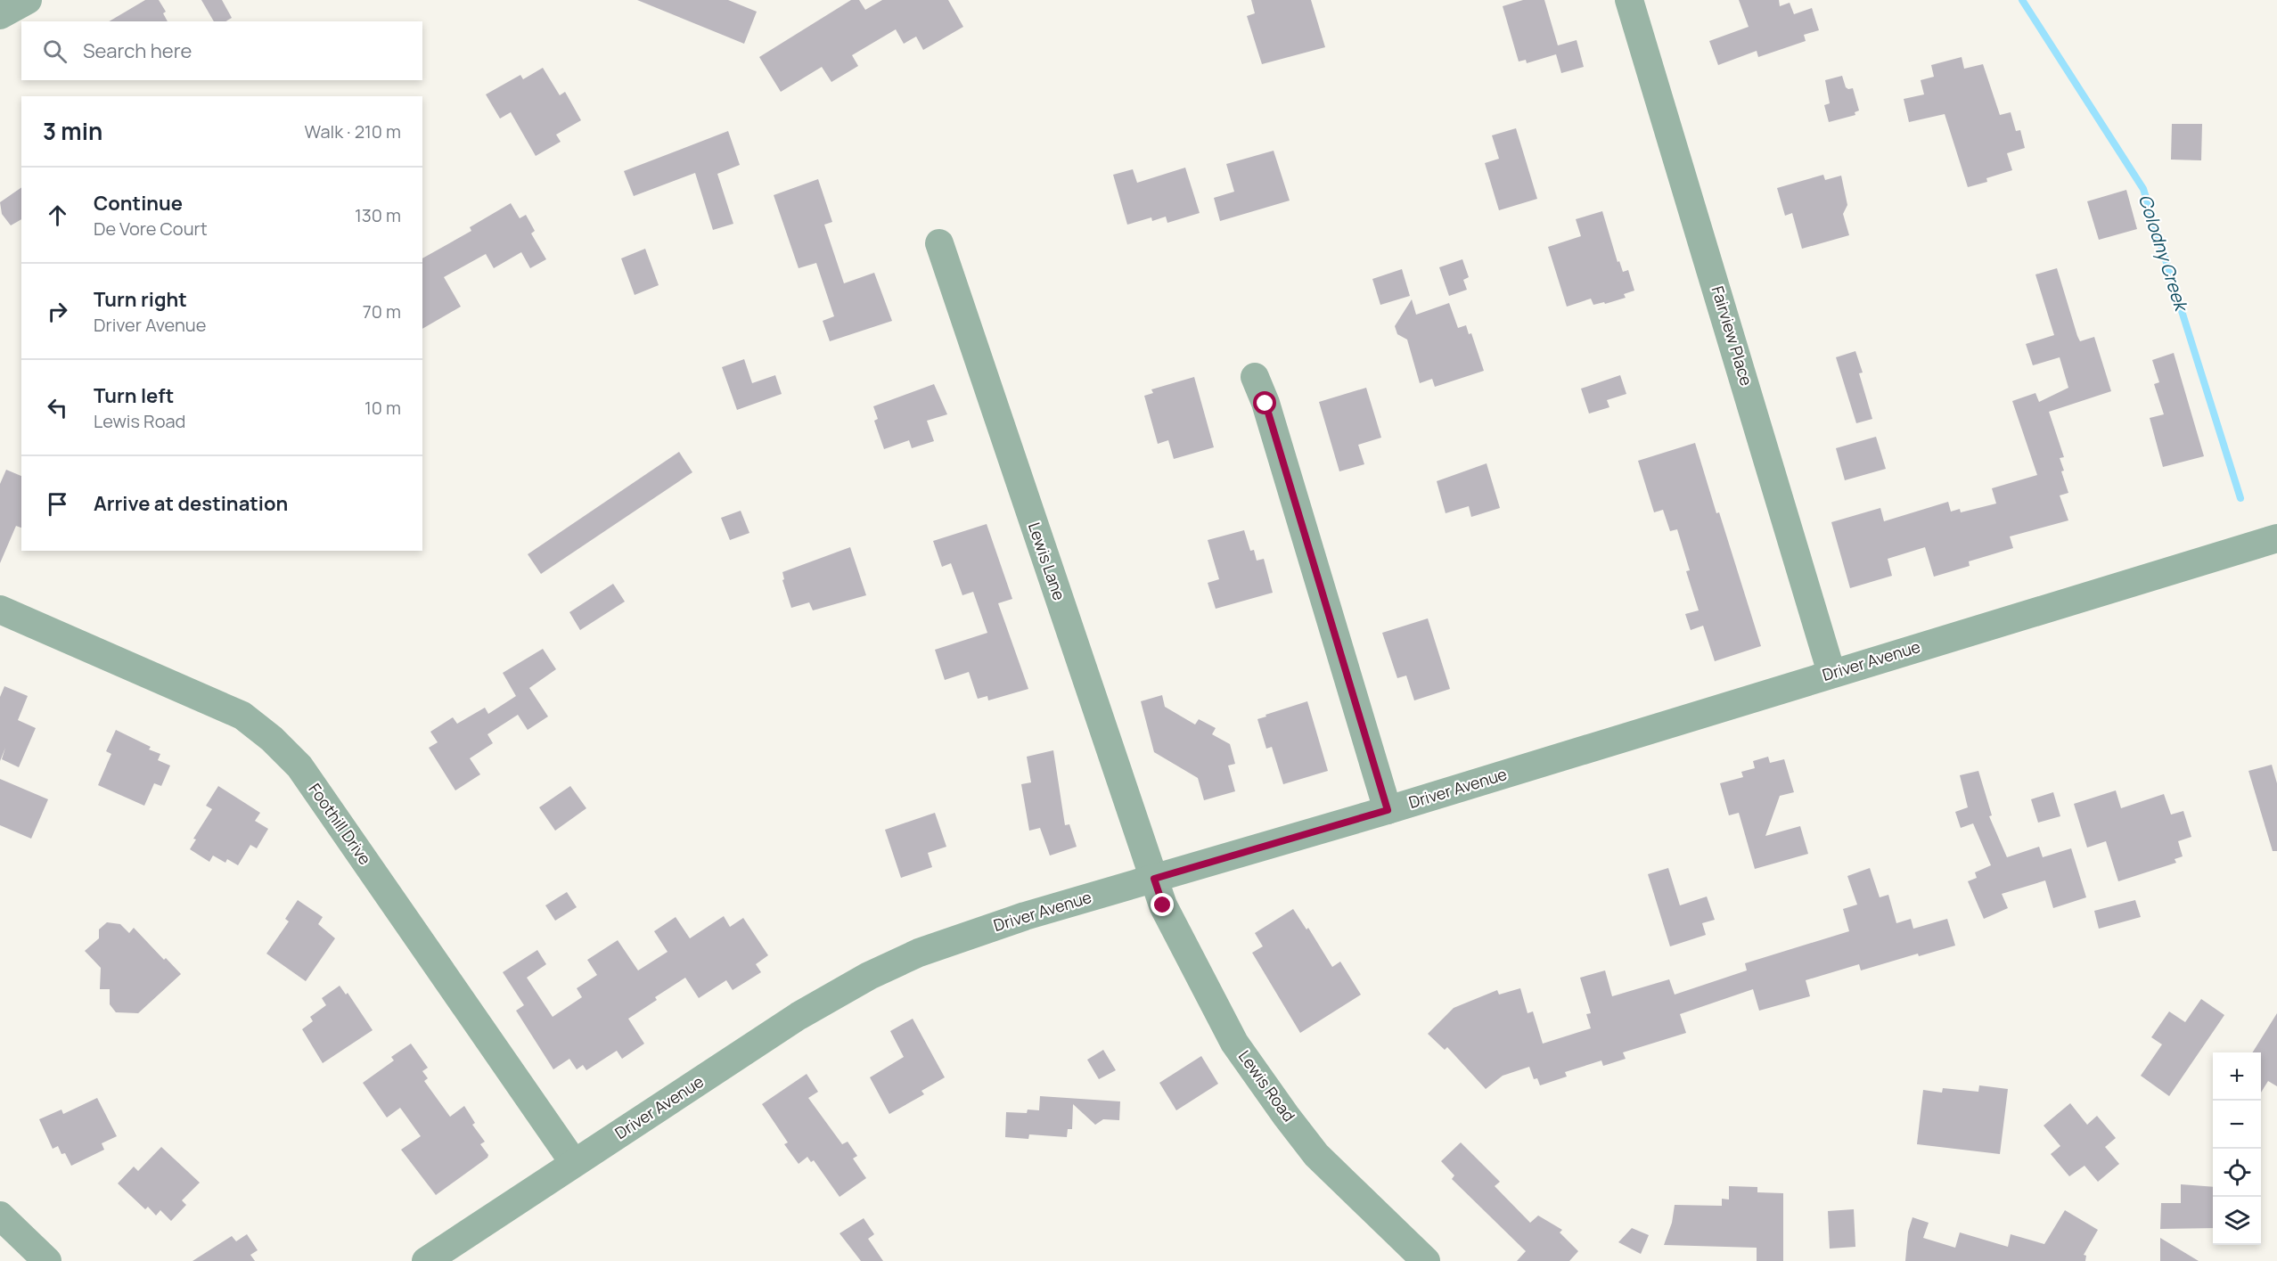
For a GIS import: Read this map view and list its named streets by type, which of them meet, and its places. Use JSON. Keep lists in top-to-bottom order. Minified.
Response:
{"streets":{"street":["Fairview Place","Lewis Lane","Driver Avenue","Foothill Drive","Lewis Road"]},"crossings":[["Fairview Place","Driver Avenue"],["Lewis Lane","Driver Avenue"],["Lewis Lane","Lewis Road"],["Driver Avenue","Foothill Drive"],["Driver Avenue","Lewis Road"]],"water":["Colodny Creek"],"page":{"search":"Search here","heading":["3 min","Walk · 210 m"],"list":[["Continue","De Vore Court","130 m"],["Turn right","Driver Avenue","70 m"],["Turn left","Lewis Road","10 m"],"Arrive at destination"],"map_buttons":["+","−"]}}
